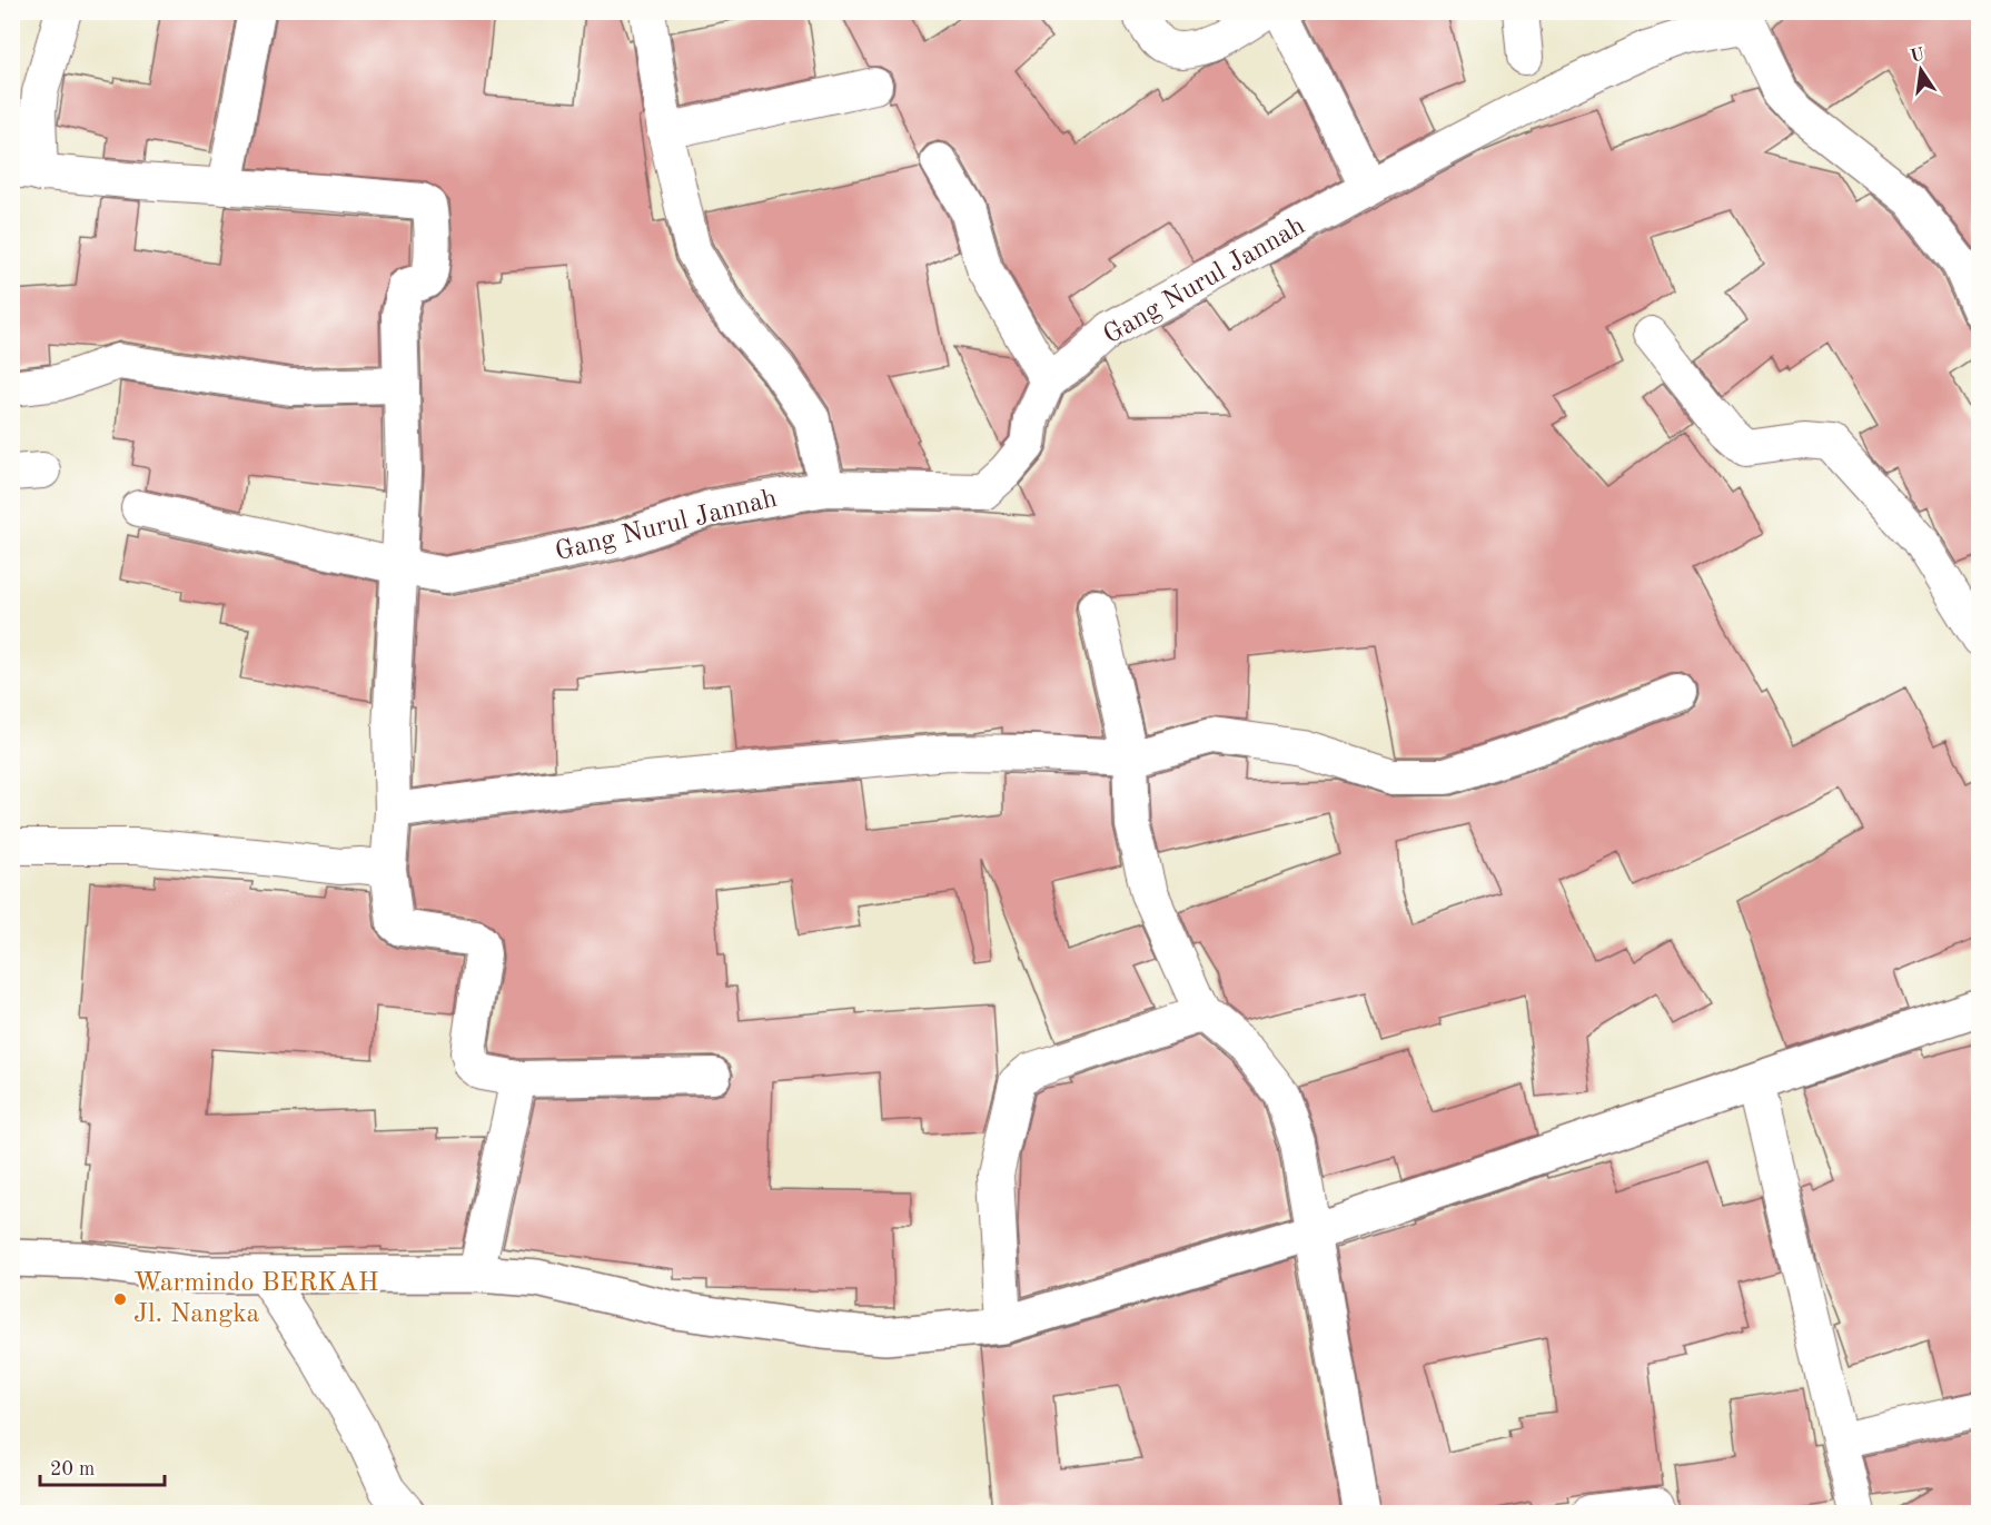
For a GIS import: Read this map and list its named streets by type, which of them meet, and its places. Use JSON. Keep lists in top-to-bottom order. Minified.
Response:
{"streets":{"street":["Gang Nurul Jannah"]},"places":["Warmindo BERKAH Jl. Nangka"],"scale_bar":"20 m","north":"top"}
